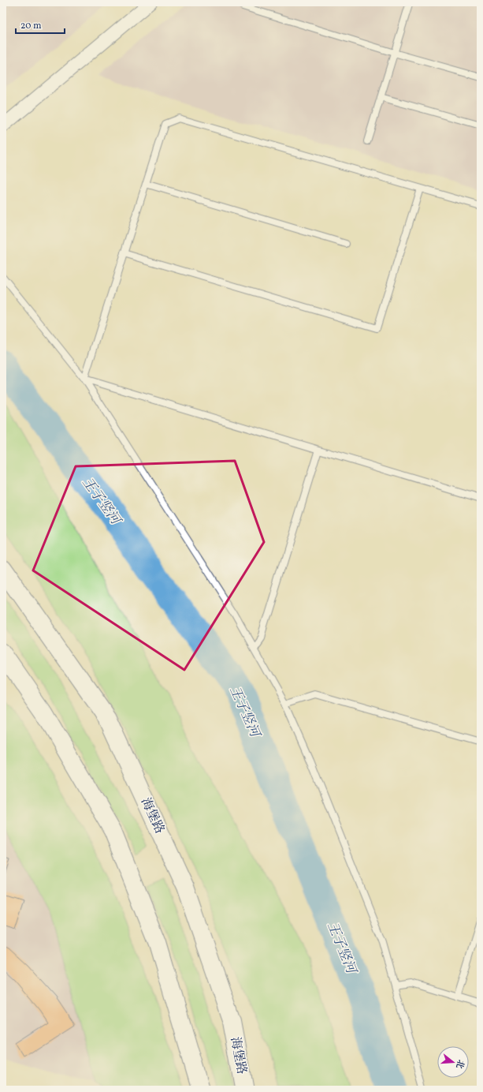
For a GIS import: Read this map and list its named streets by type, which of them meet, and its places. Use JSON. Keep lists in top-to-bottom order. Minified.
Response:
{"streets":{"main road":["海堡路"]},"water":["王子竖河"],"scale_bar":"20 m","north":"right"}
